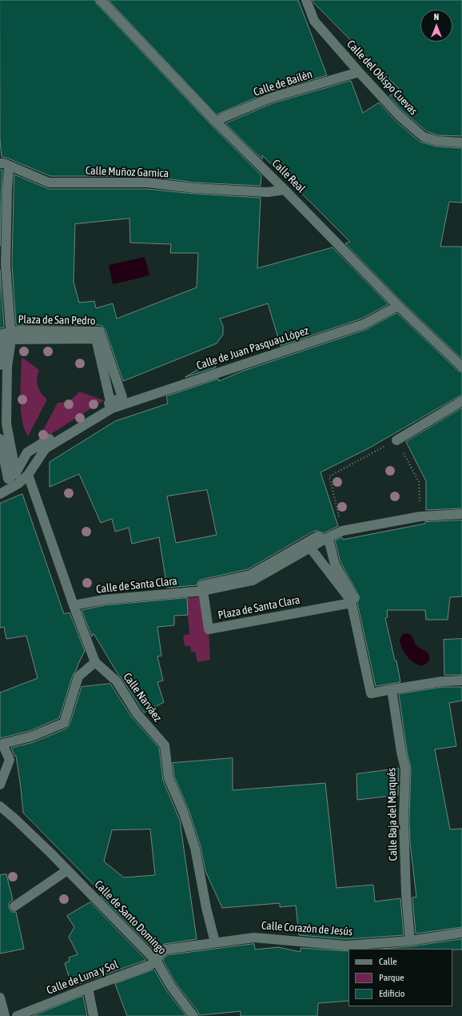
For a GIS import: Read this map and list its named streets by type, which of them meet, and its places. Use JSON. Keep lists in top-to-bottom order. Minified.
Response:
{"streets":{"street":["Calle del Obispo Cuevas","Calle de Bailén","Calle Muñoz Garnica","Calle Real","Plaza de San Pedro","Calle de Juan Pasquau López","Calle de Santa Clara","Plaza de Santa Clara","Calle Narváez","Calle Baja del Marqués","Calle de Santo Domingo","Calle Corazón de Jesús","Calle de Luna y Sol"]},"crossings":[["Calle del Obispo Cuevas","Calle de Bailén"],["Calle de Bailén","Calle Real"],["Calle Muñoz Garnica","Calle Real"],["Calle Real","Calle de Juan Pasquau López"],["Plaza de San Pedro","Calle de Juan Pasquau López"],["Plaza de San Pedro","Calle Narváez"],["Calle de Santa Clara","Plaza de Santa Clara"],["Calle de Santa Clara","Calle Narváez"],["Calle Narváez","Calle Corazón de Jesús"],["Calle Baja del Marqués","Calle Corazón de Jesús"],["Calle de Santo Domingo","Calle Corazón de Jesús"],["Calle de Santo Domingo","Calle de Luna y Sol"],["Calle Corazón de Jesús","Calle de Luna y Sol"]],"legend":["Calle","Parque","Edificio"],"north":"top"}
